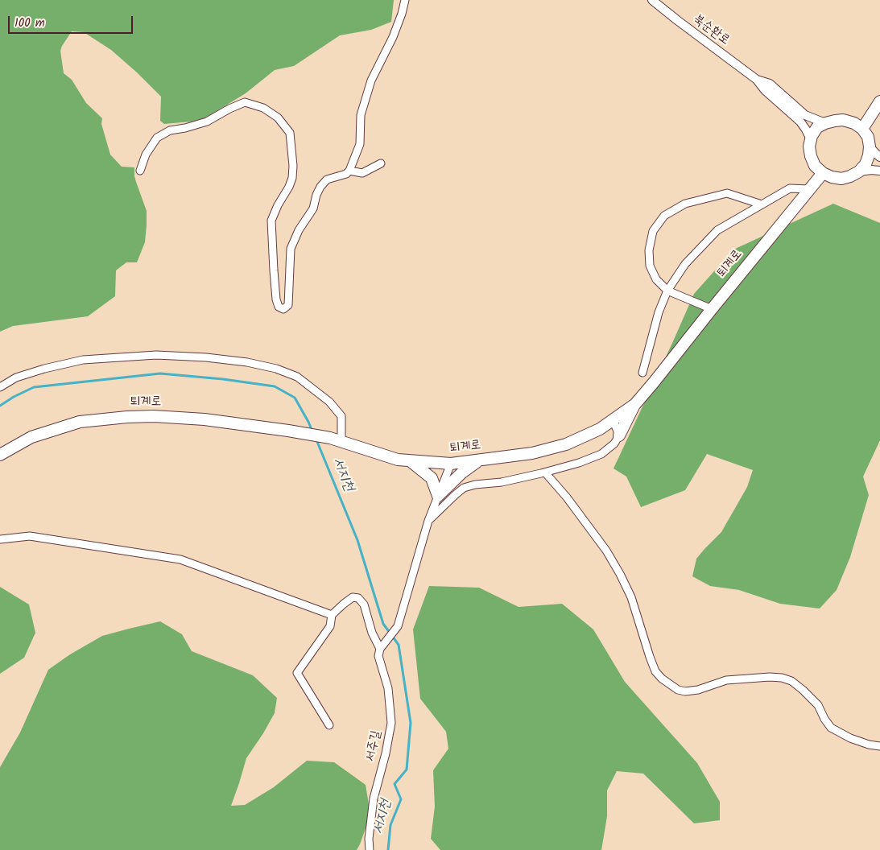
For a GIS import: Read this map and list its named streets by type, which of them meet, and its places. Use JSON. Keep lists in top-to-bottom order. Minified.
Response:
{"streets":{"main road":["퇴계로"],"street":["북순환로","서주길"]},"crossings":[["북순환로","퇴계로"]],"water":["서지천"],"scale_bar":"100 m"}
